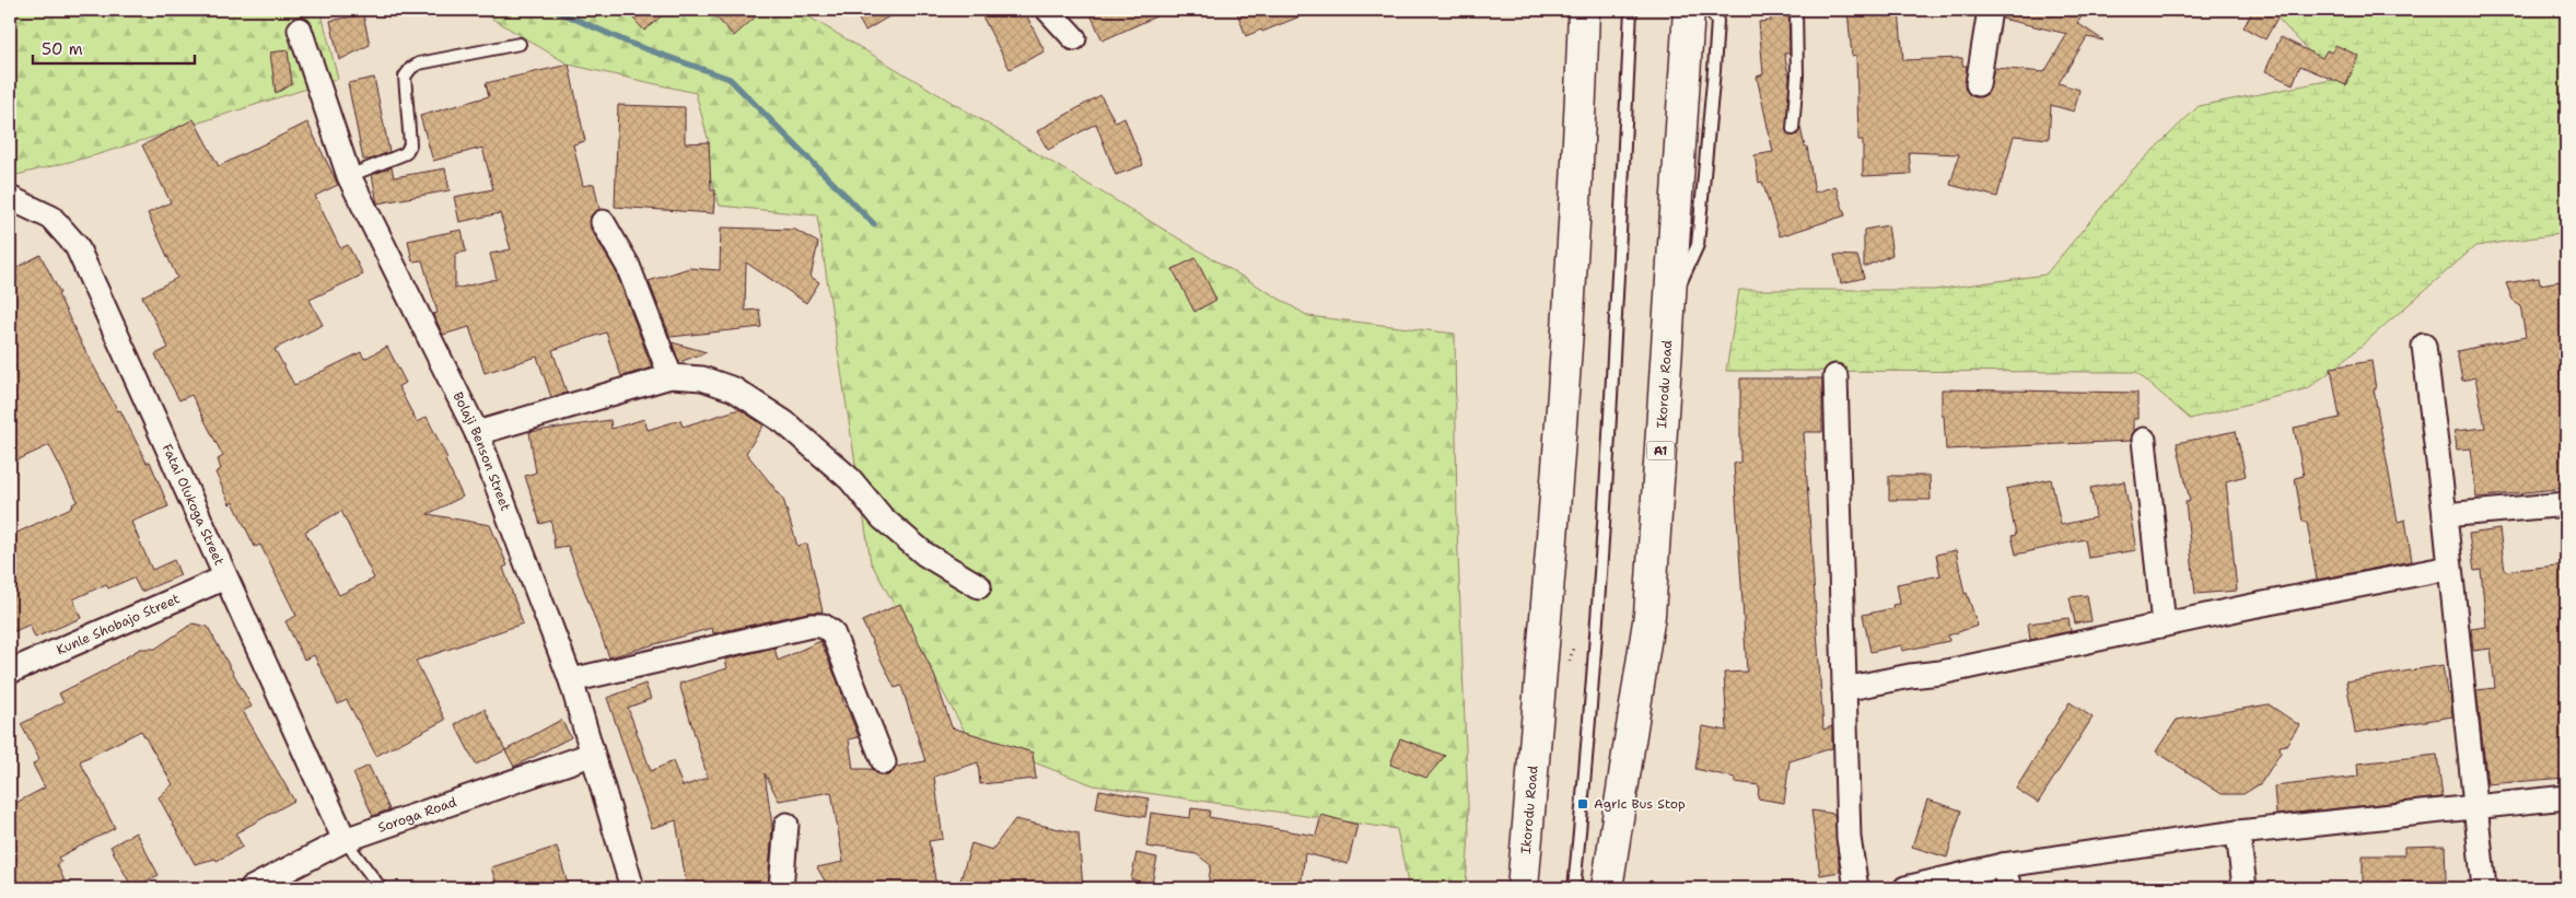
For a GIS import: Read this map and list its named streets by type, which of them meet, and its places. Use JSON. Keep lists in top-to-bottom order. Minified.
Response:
{"streets":{"highway":["Ikorodu Road","A1"],"street":["Bolaji Benson Street","Fatai Olukoga Street","Kunle Shobajo Street","Soroga Road"]},"crossings":[["Bolaji Benson Street","Soroga Road"],["Fatai Olukoga Street","Kunle Shobajo Street"],["Fatai Olukoga Street","Soroga Road"]],"places":{"transit":["Agric Bus Stop"]},"scale_bar":"50 m"}
